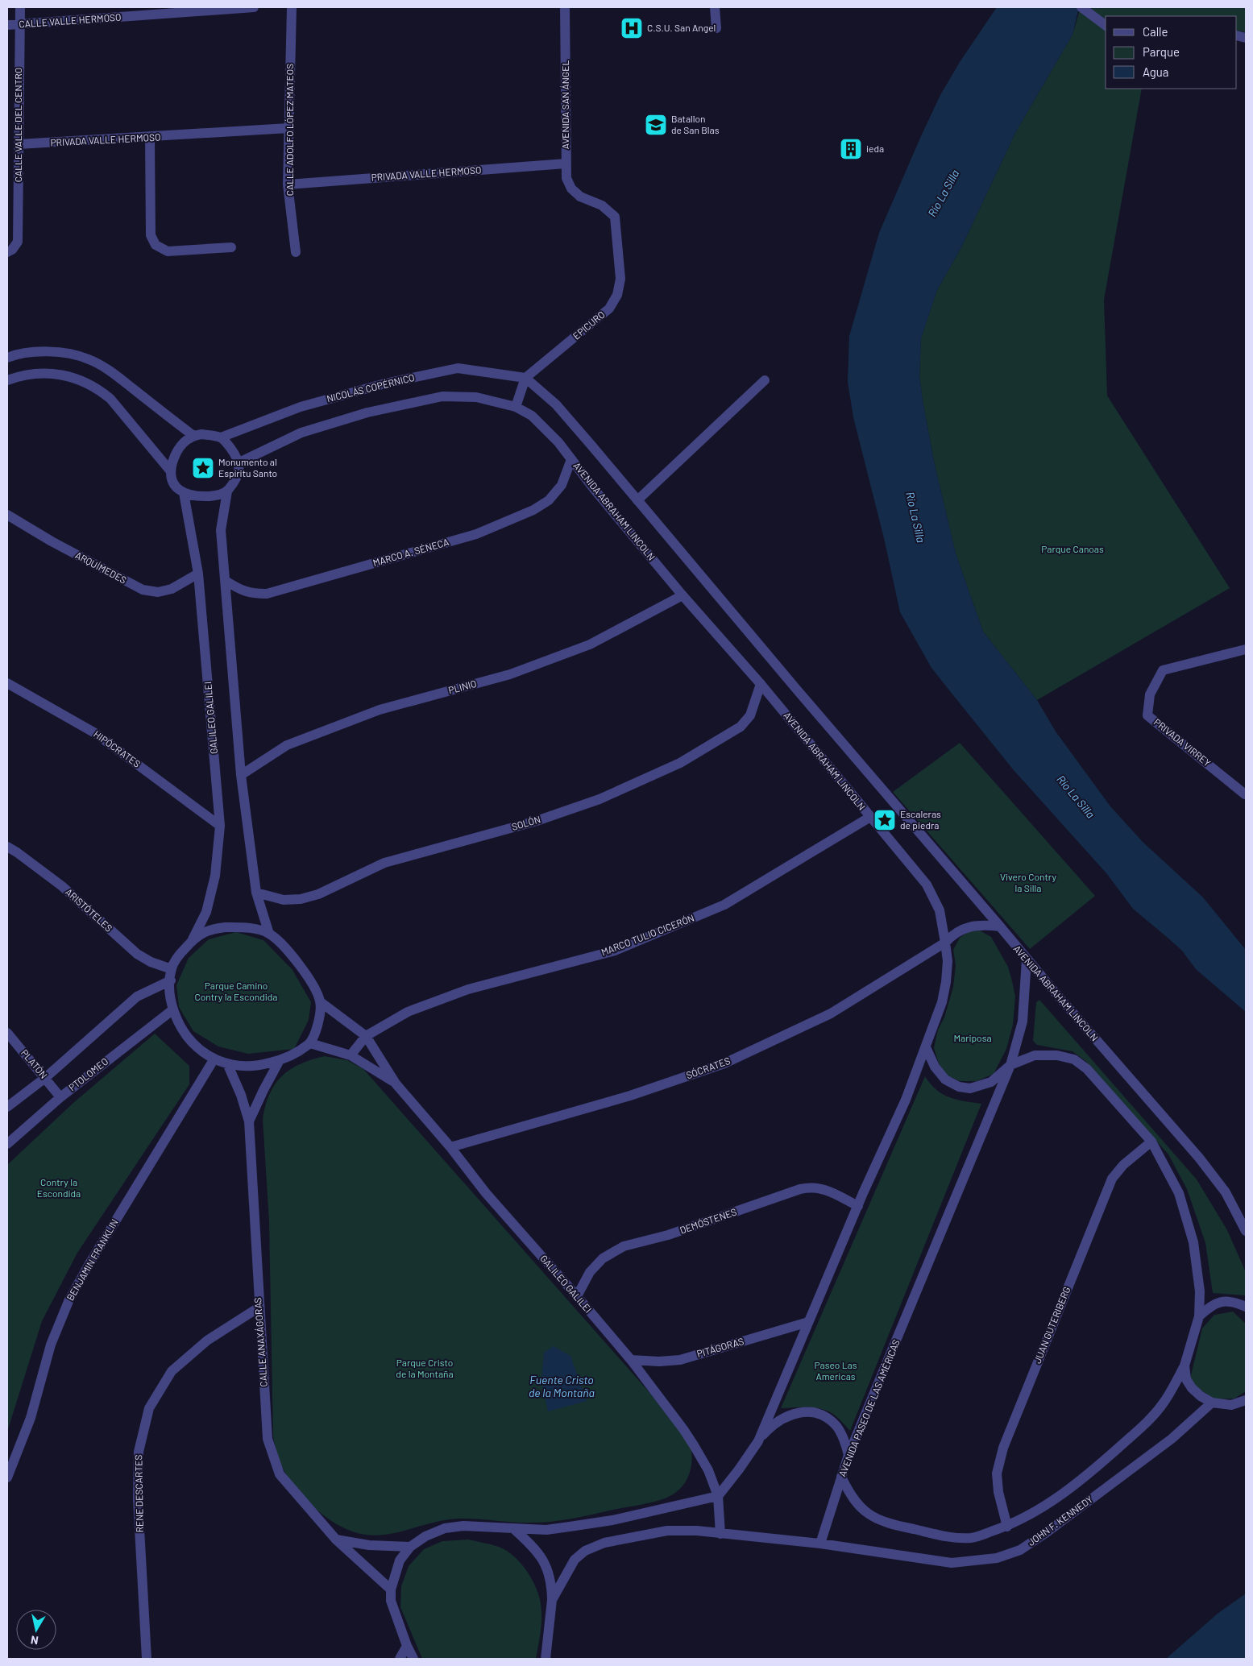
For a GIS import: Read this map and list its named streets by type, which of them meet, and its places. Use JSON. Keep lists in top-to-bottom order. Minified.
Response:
{"streets":{"street":["CALLE VALLE HERMOSO","AVENIDA SAN ÁNGEL","CALLE VALLE DEL CENTRO","CALLE ADOLFO LÓPEZ MATEOS","PRIVADA VALLE HERMOSO","EPICURO","NICOLÁS COPÉRNICO","AVENIDA ABRAHAM LINCOLN","MARCO A. SÉNECA","ARQUÍMEDES","PLINIO","GALILEO GALILEI","PRIVADA VIRREY","HIPÓCRATES","SOLÓN","ARISTÓTELES","MARCO TULIO CICERÓN","PLATÓN","SÓCRATES","PTOLOMEO","DEMÓSTENES","BENJAMIN FRANKLIN","JUAN GUTERIBERG","CALLE ANAXÁGORAS","PITÁGORAS","AVENIDA PASEO DE LAS AMÉRICAS","RENE DESCARTES","JOHN F. KENNEDY"]},"crossings":[["CALLE VALLE HERMOSO","CALLE VALLE DEL CENTRO"],["AVENIDA SAN ÁNGEL","PRIVADA VALLE HERMOSO"],["AVENIDA SAN ÁNGEL","EPICURO"],["CALLE VALLE DEL CENTRO","PRIVADA VALLE HERMOSO"],["CALLE ADOLFO LÓPEZ MATEOS","PRIVADA VALLE HERMOSO"],["EPICURO","NICOLÁS COPÉRNICO"],["EPICURO","AVENIDA ABRAHAM LINCOLN"],["NICOLÁS COPÉRNICO","AVENIDA ABRAHAM LINCOLN"],["NICOLÁS COPÉRNICO","GALILEO GALILEI"],["AVENIDA ABRAHAM LINCOLN","MARCO A. SÉNECA"],["AVENIDA ABRAHAM LINCOLN","PLINIO"],["AVENIDA ABRAHAM LINCOLN","SOLÓN"],["AVENIDA ABRAHAM LINCOLN","MARCO TULIO CICERÓN"],["AVENIDA ABRAHAM LINCOLN","SÓCRATES"],["AVENIDA ABRAHAM LINCOLN","AVENIDA PASEO DE LAS AMÉRICAS"],["ARQUÍMEDES","GALILEO GALILEI"],["GALILEO GALILEI","HIPÓCRATES"],["GALILEO GALILEI","MARCO TULIO CICERÓN"],["GALILEO GALILEI","SÓCRATES"],["GALILEO GALILEI","DEMÓSTENES"],["GALILEO GALILEI","PITÁGORAS"],["PLATÓN","PTOLOMEO"],["CALLE ANAXÁGORAS","RENE DESCARTES"],["AVENIDA PASEO DE LAS AMÉRICAS","JOHN F. KENNEDY"]],"water":["Río La Silla","Fuente Cristo de la Montaña"],"parks":["Parque Canoas","Vivero Contry la Silla","Parque Camino Contry la Escondida","Mariposa","Contry la Escondida","Parque Cristo de la Montaña","Paseo Las Americas"],"places":{"hospital":["C.S.U. San Angel"],"school or university":["Batallon de San Blas"],"building":["ieda"],"place":["Monumento al Espíritu Santo","Escaleras de piedra"]},"legend":["Calle","Parque","Agua"],"north":"bottom"}
